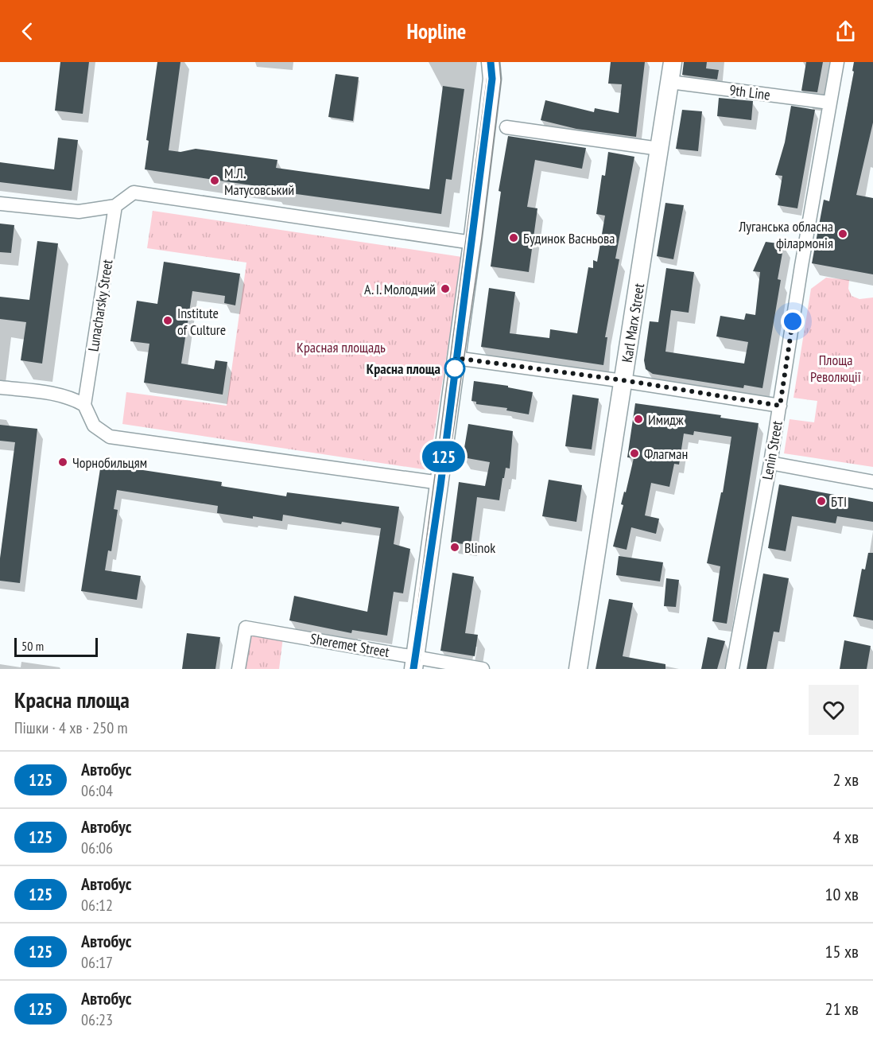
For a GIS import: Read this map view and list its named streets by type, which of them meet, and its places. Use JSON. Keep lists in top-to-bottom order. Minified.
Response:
{"streets":{"main road":["Karl Marx Street"],"street":["9th Line","Lunacharsky Street","Lenin Street","Sheremet Street"]},"crossings":[["9th Line","Karl Marx Street"],["9th Line","Lenin Street"]],"parks":["Красная площадь","Площа Революції"],"places":["М.Л. Матусовський","Луганська обласна філармонія","Будинок Васньова","А. І. Молодчий","Institute of Culture","Красна площа","Имидж","Флагман","Чорнобильцям","БТІ","Blinok"],"lines":["bus line 125"],"scale_bar":"50 m","page":{"header":"Hopline","on_map":"125","scale":"50 m","heading":["Красна площа","Пішки · 4 хв · 250 m"],"list":[{"mark":"125","name":"Автобус","note":"06:04","value":"2 хв"},{"mark":"125","name":"Автобус","note":"06:06","value":"4 хв"},{"mark":"125","name":"Автобус","note":"06:12","value":"10 хв"},{"mark":"125","name":"Автобус","note":"06:17","value":"15 хв"},{"mark":"125","name":"Автобус","note":"06:23","value":"21 хв"}]}}
